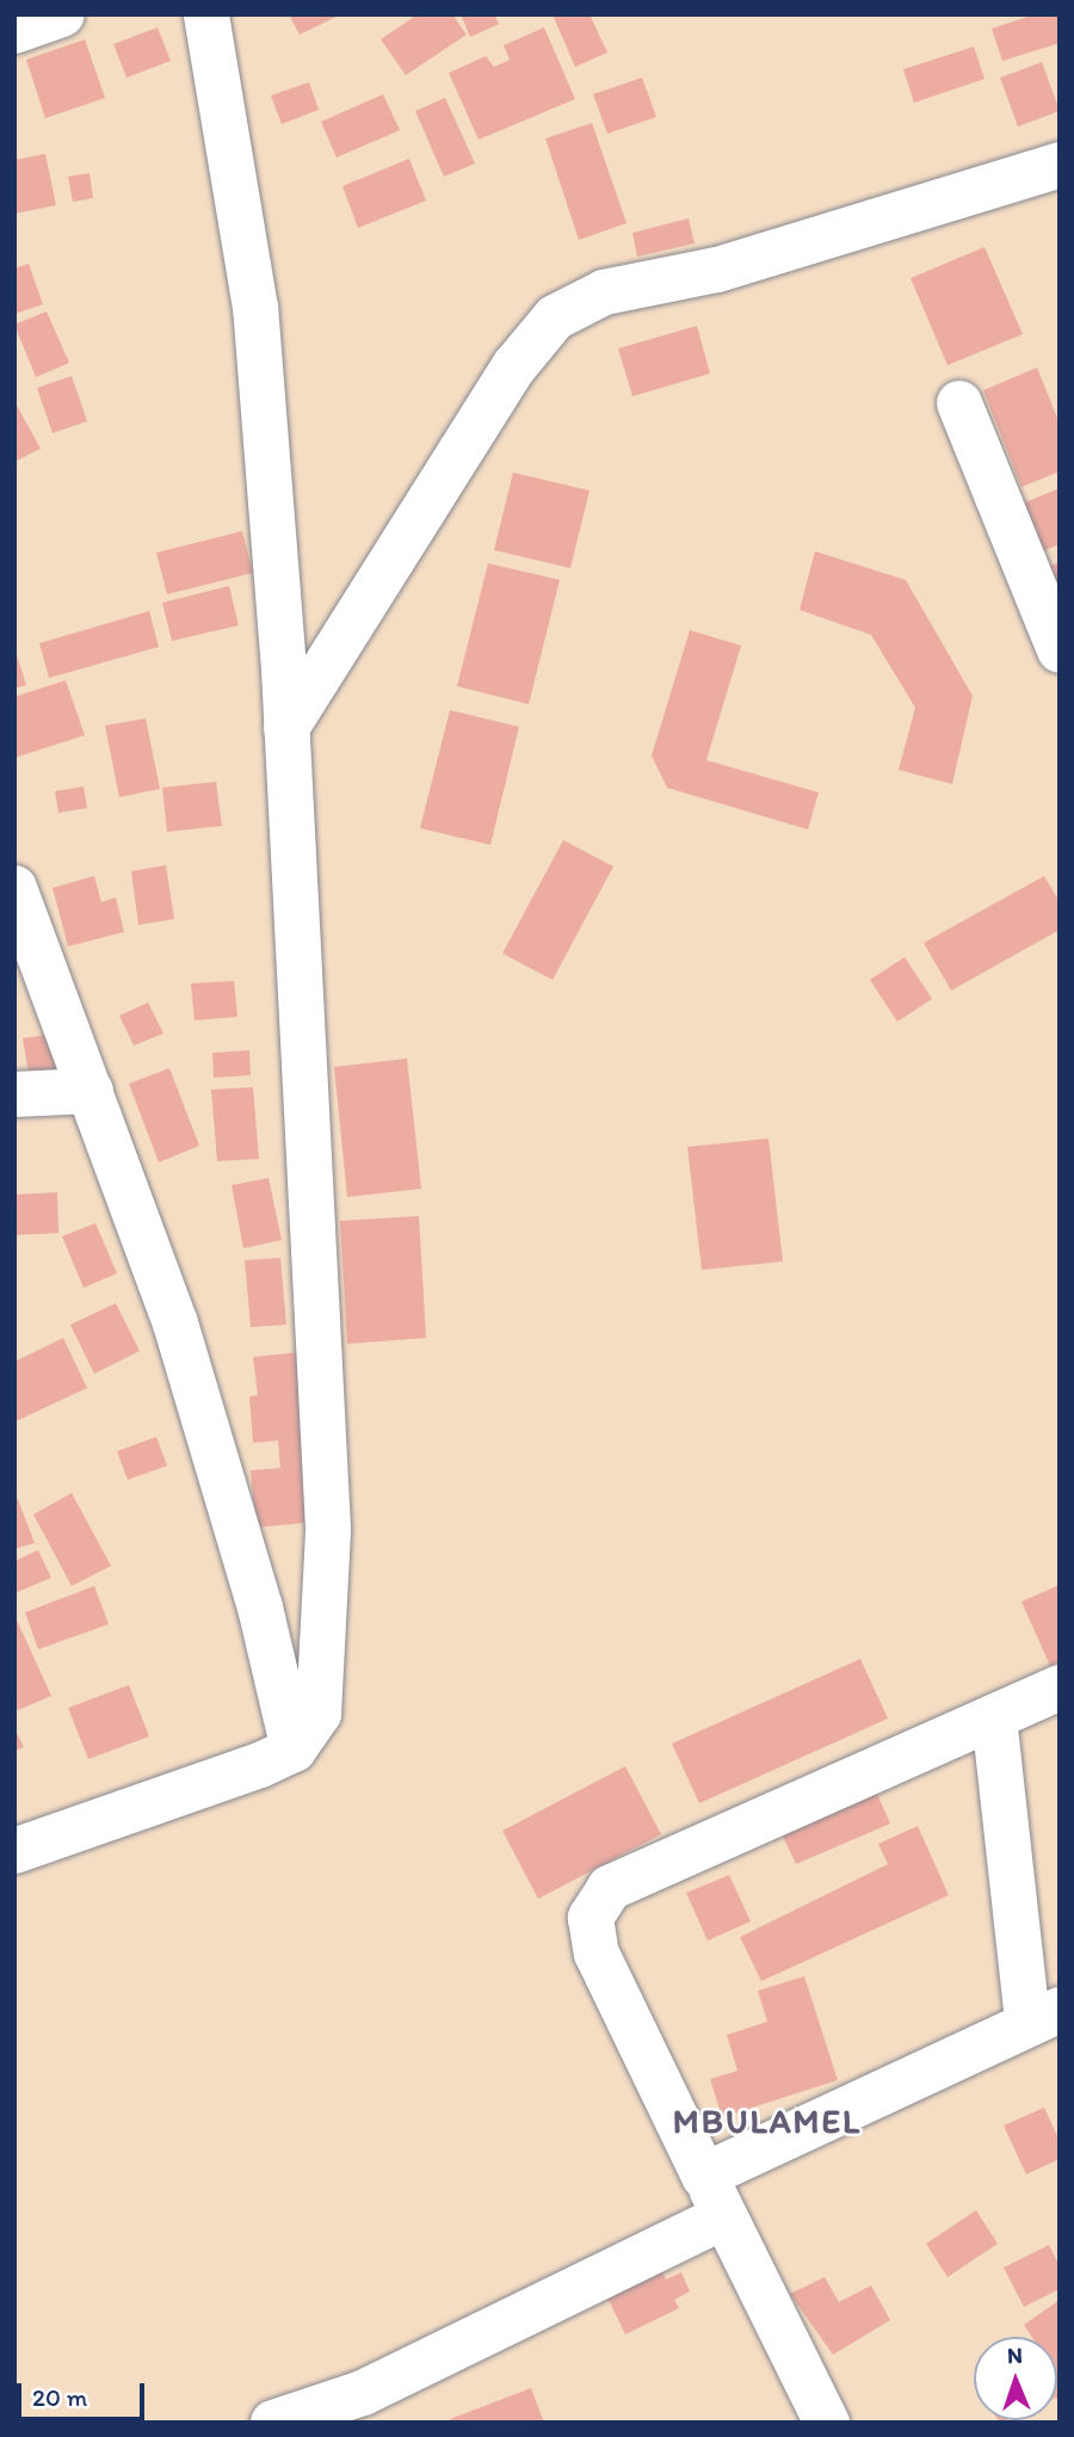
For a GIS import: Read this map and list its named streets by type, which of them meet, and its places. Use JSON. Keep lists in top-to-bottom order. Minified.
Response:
{"districts":["MBULAMEL"],"scale_bar":"20 m","north":"top"}
